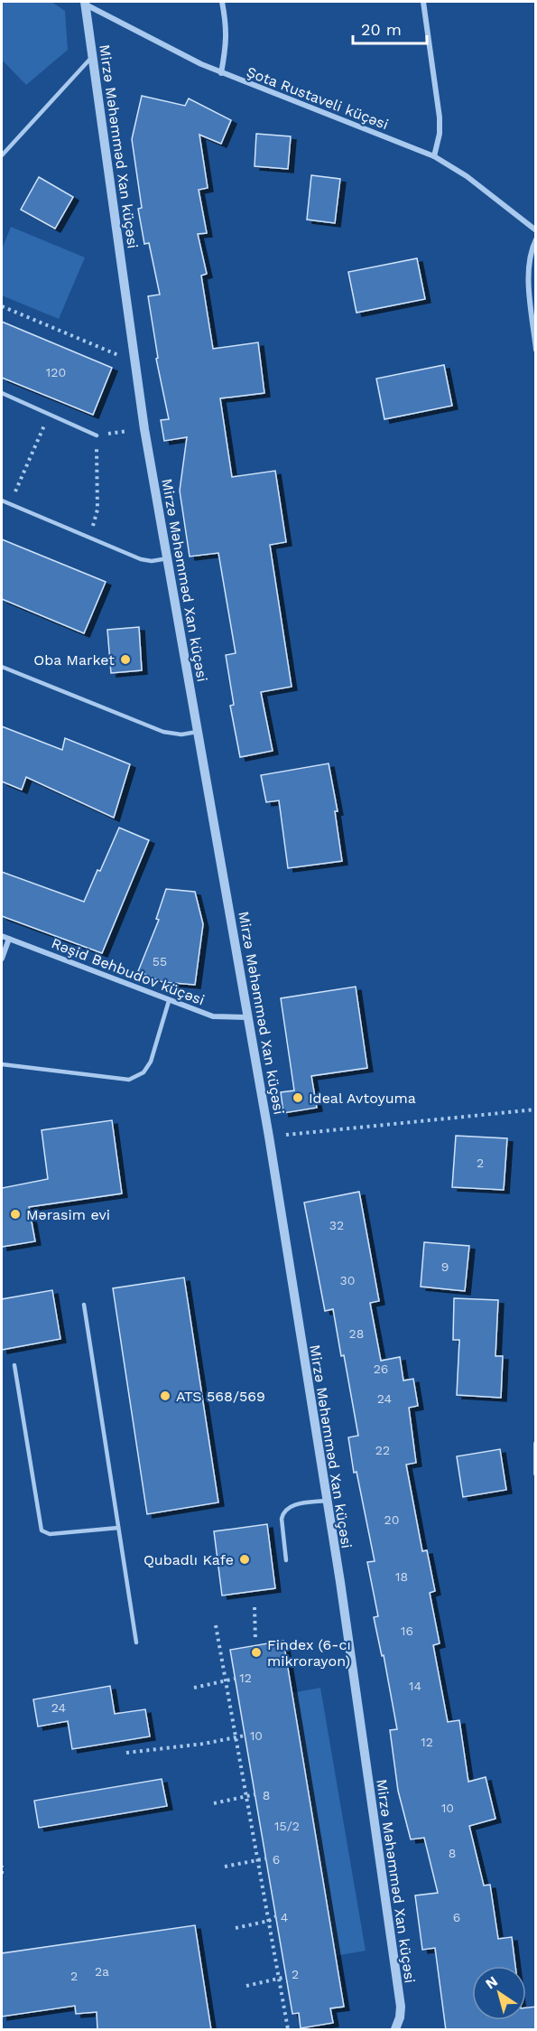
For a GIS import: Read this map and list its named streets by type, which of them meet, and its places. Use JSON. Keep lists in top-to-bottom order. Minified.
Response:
{"streets":{"street":["Şota Rustaveli küçəsi","Mirzə Məhəmməd Xan küçəsi","Rəşid Behbudov küçəsi"]},"crossings":[["Şota Rustaveli küçəsi","Mirzə Məhəmməd Xan küçəsi"],["Mirzə Məhəmməd Xan küçəsi","Rəşid Behbudov küçəsi"]],"places":["Oba Market","Ideal Avtoyuma","Mərasim evi","ATS 568/569","Qubadlı Kafe","Findex (6-cı mikrorayon)"],"house_numbers":["120","55","2","32","9","30","28","26","24","22","20","18","16","12","14","24","10","12","8","10","15/2","8","6","4","6","2a","2","2"],"scale_bar":"20 m","north":"top left"}
